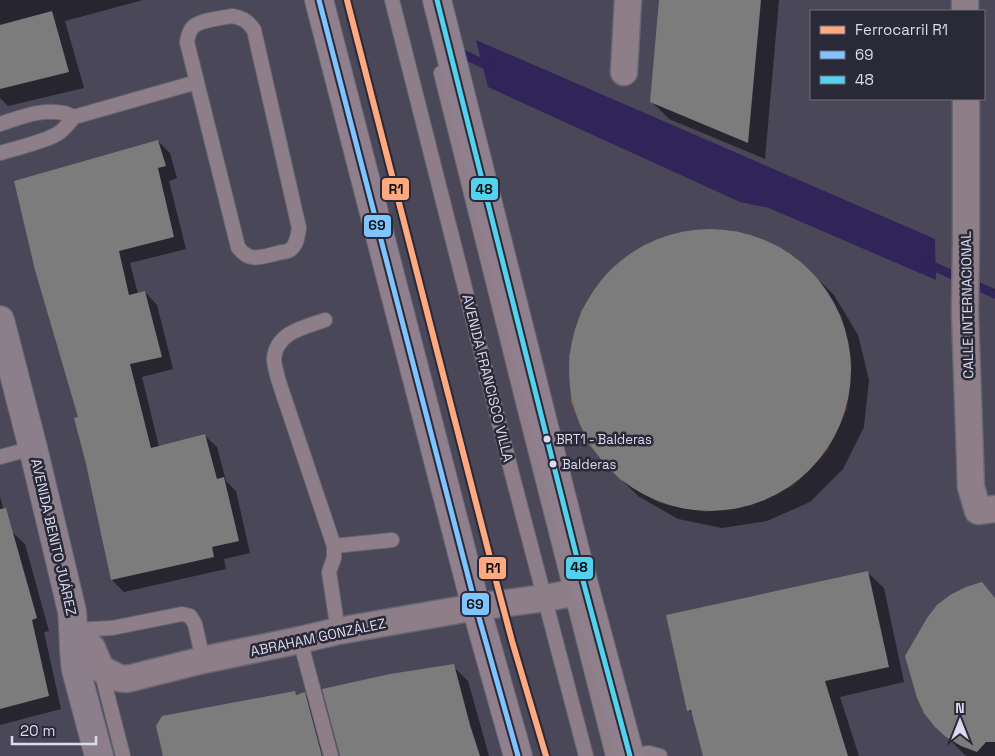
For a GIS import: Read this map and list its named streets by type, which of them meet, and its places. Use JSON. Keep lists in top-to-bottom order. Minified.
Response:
{"streets":{"main road":["AVENIDA FRANCISCO VILLA","AVENIDA BENITO JUÁREZ"],"street":["CALLE INTERNACIONAL","ABRAHAM GONZÁLEZ"]},"crossings":[["AVENIDA FRANCISCO VILLA","ABRAHAM GONZÁLEZ"]],"places":["BRT1 - Balderas","Balderas"],"lines":["rail line R1","transit line 69","transit line 48"],"legend":["Ferrocarril R1","69","48"],"scale_bar":"20 m","north":"top"}
